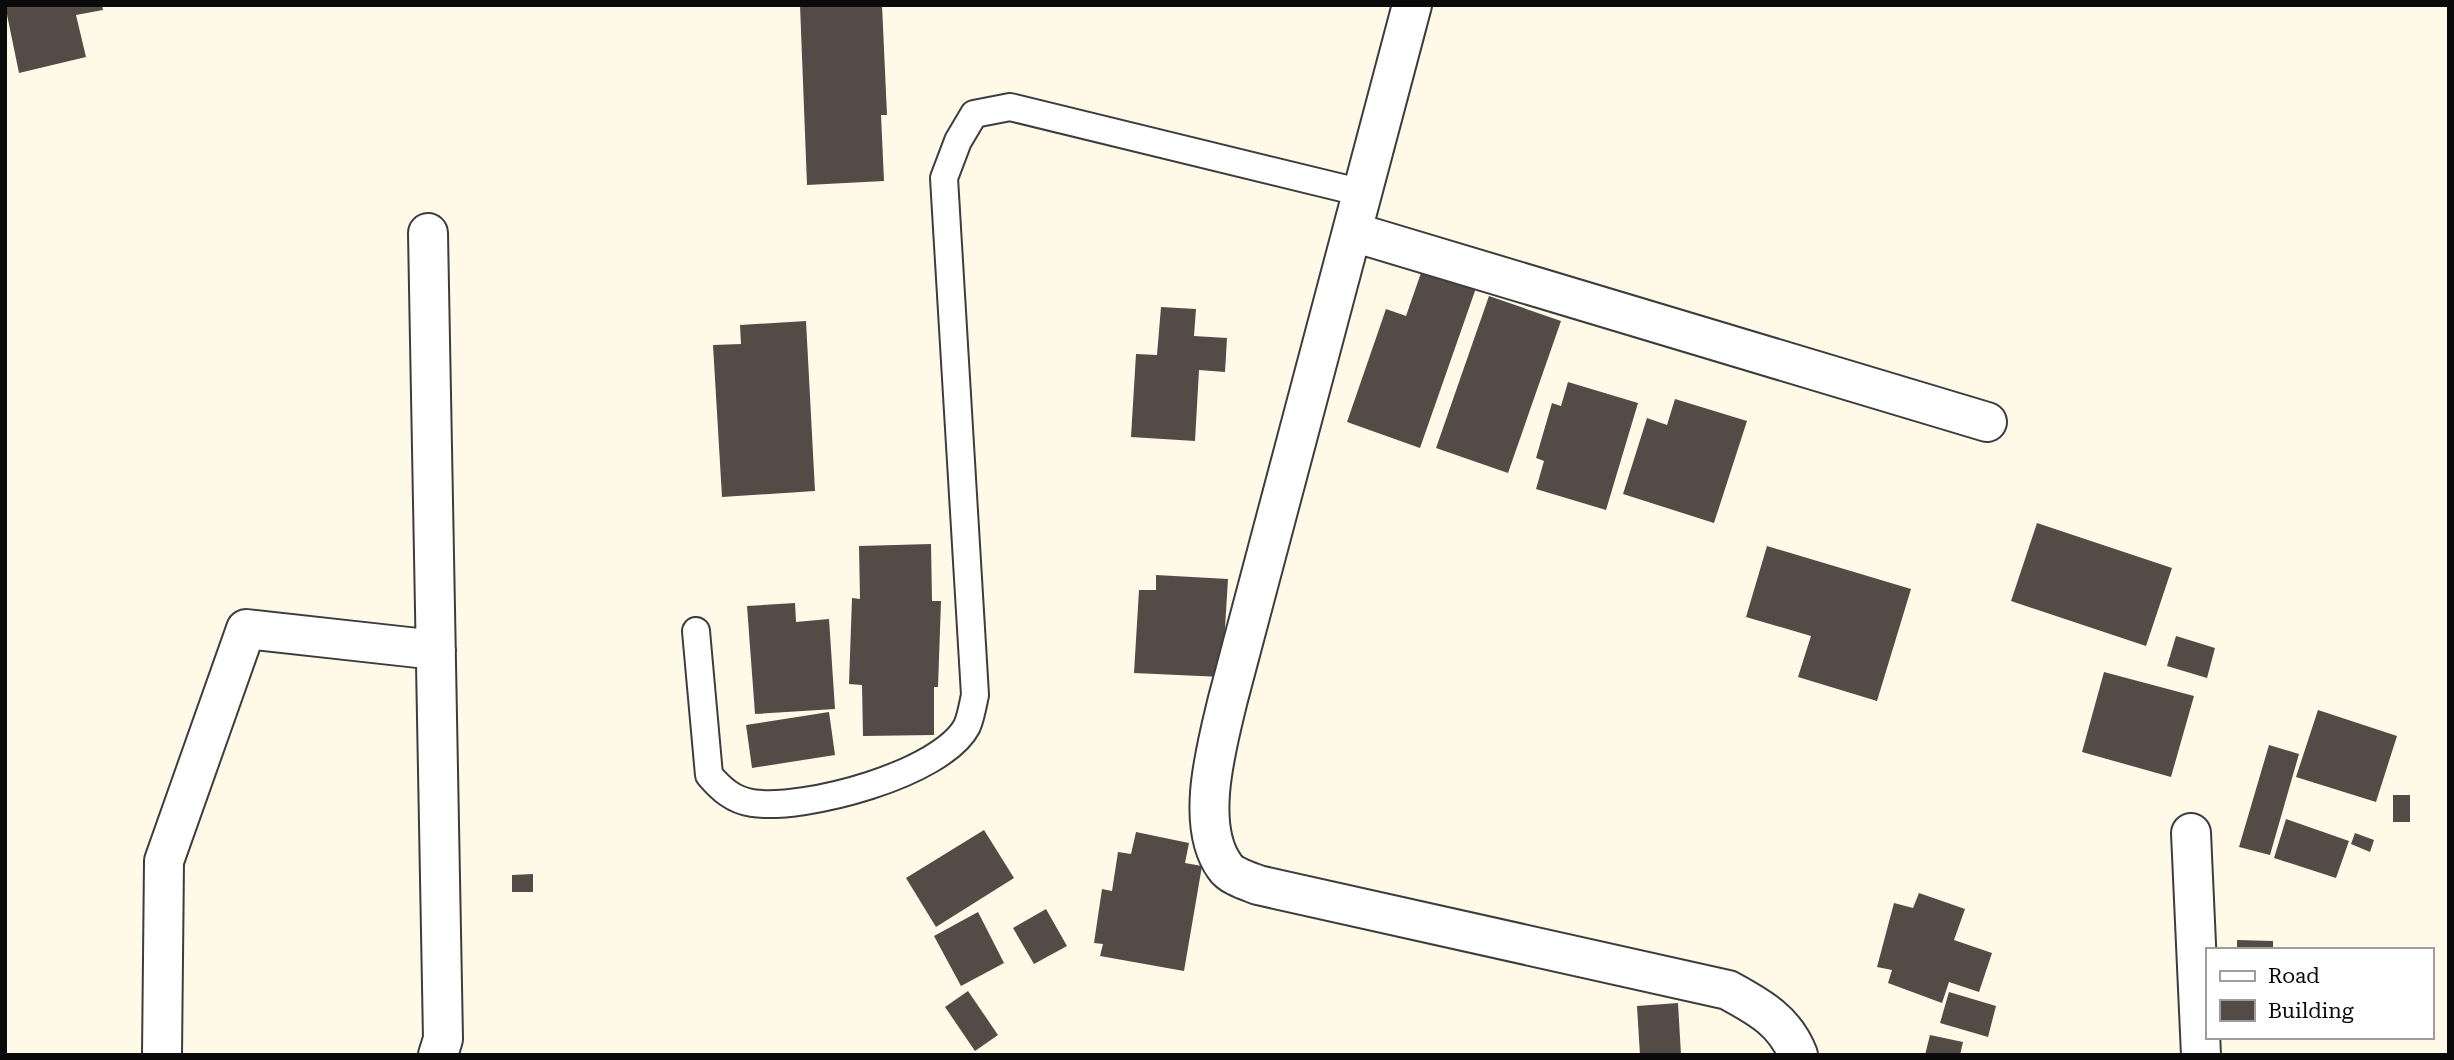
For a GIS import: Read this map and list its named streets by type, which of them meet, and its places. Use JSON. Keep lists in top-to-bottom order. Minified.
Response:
{"legend":["Road","Building"]}
